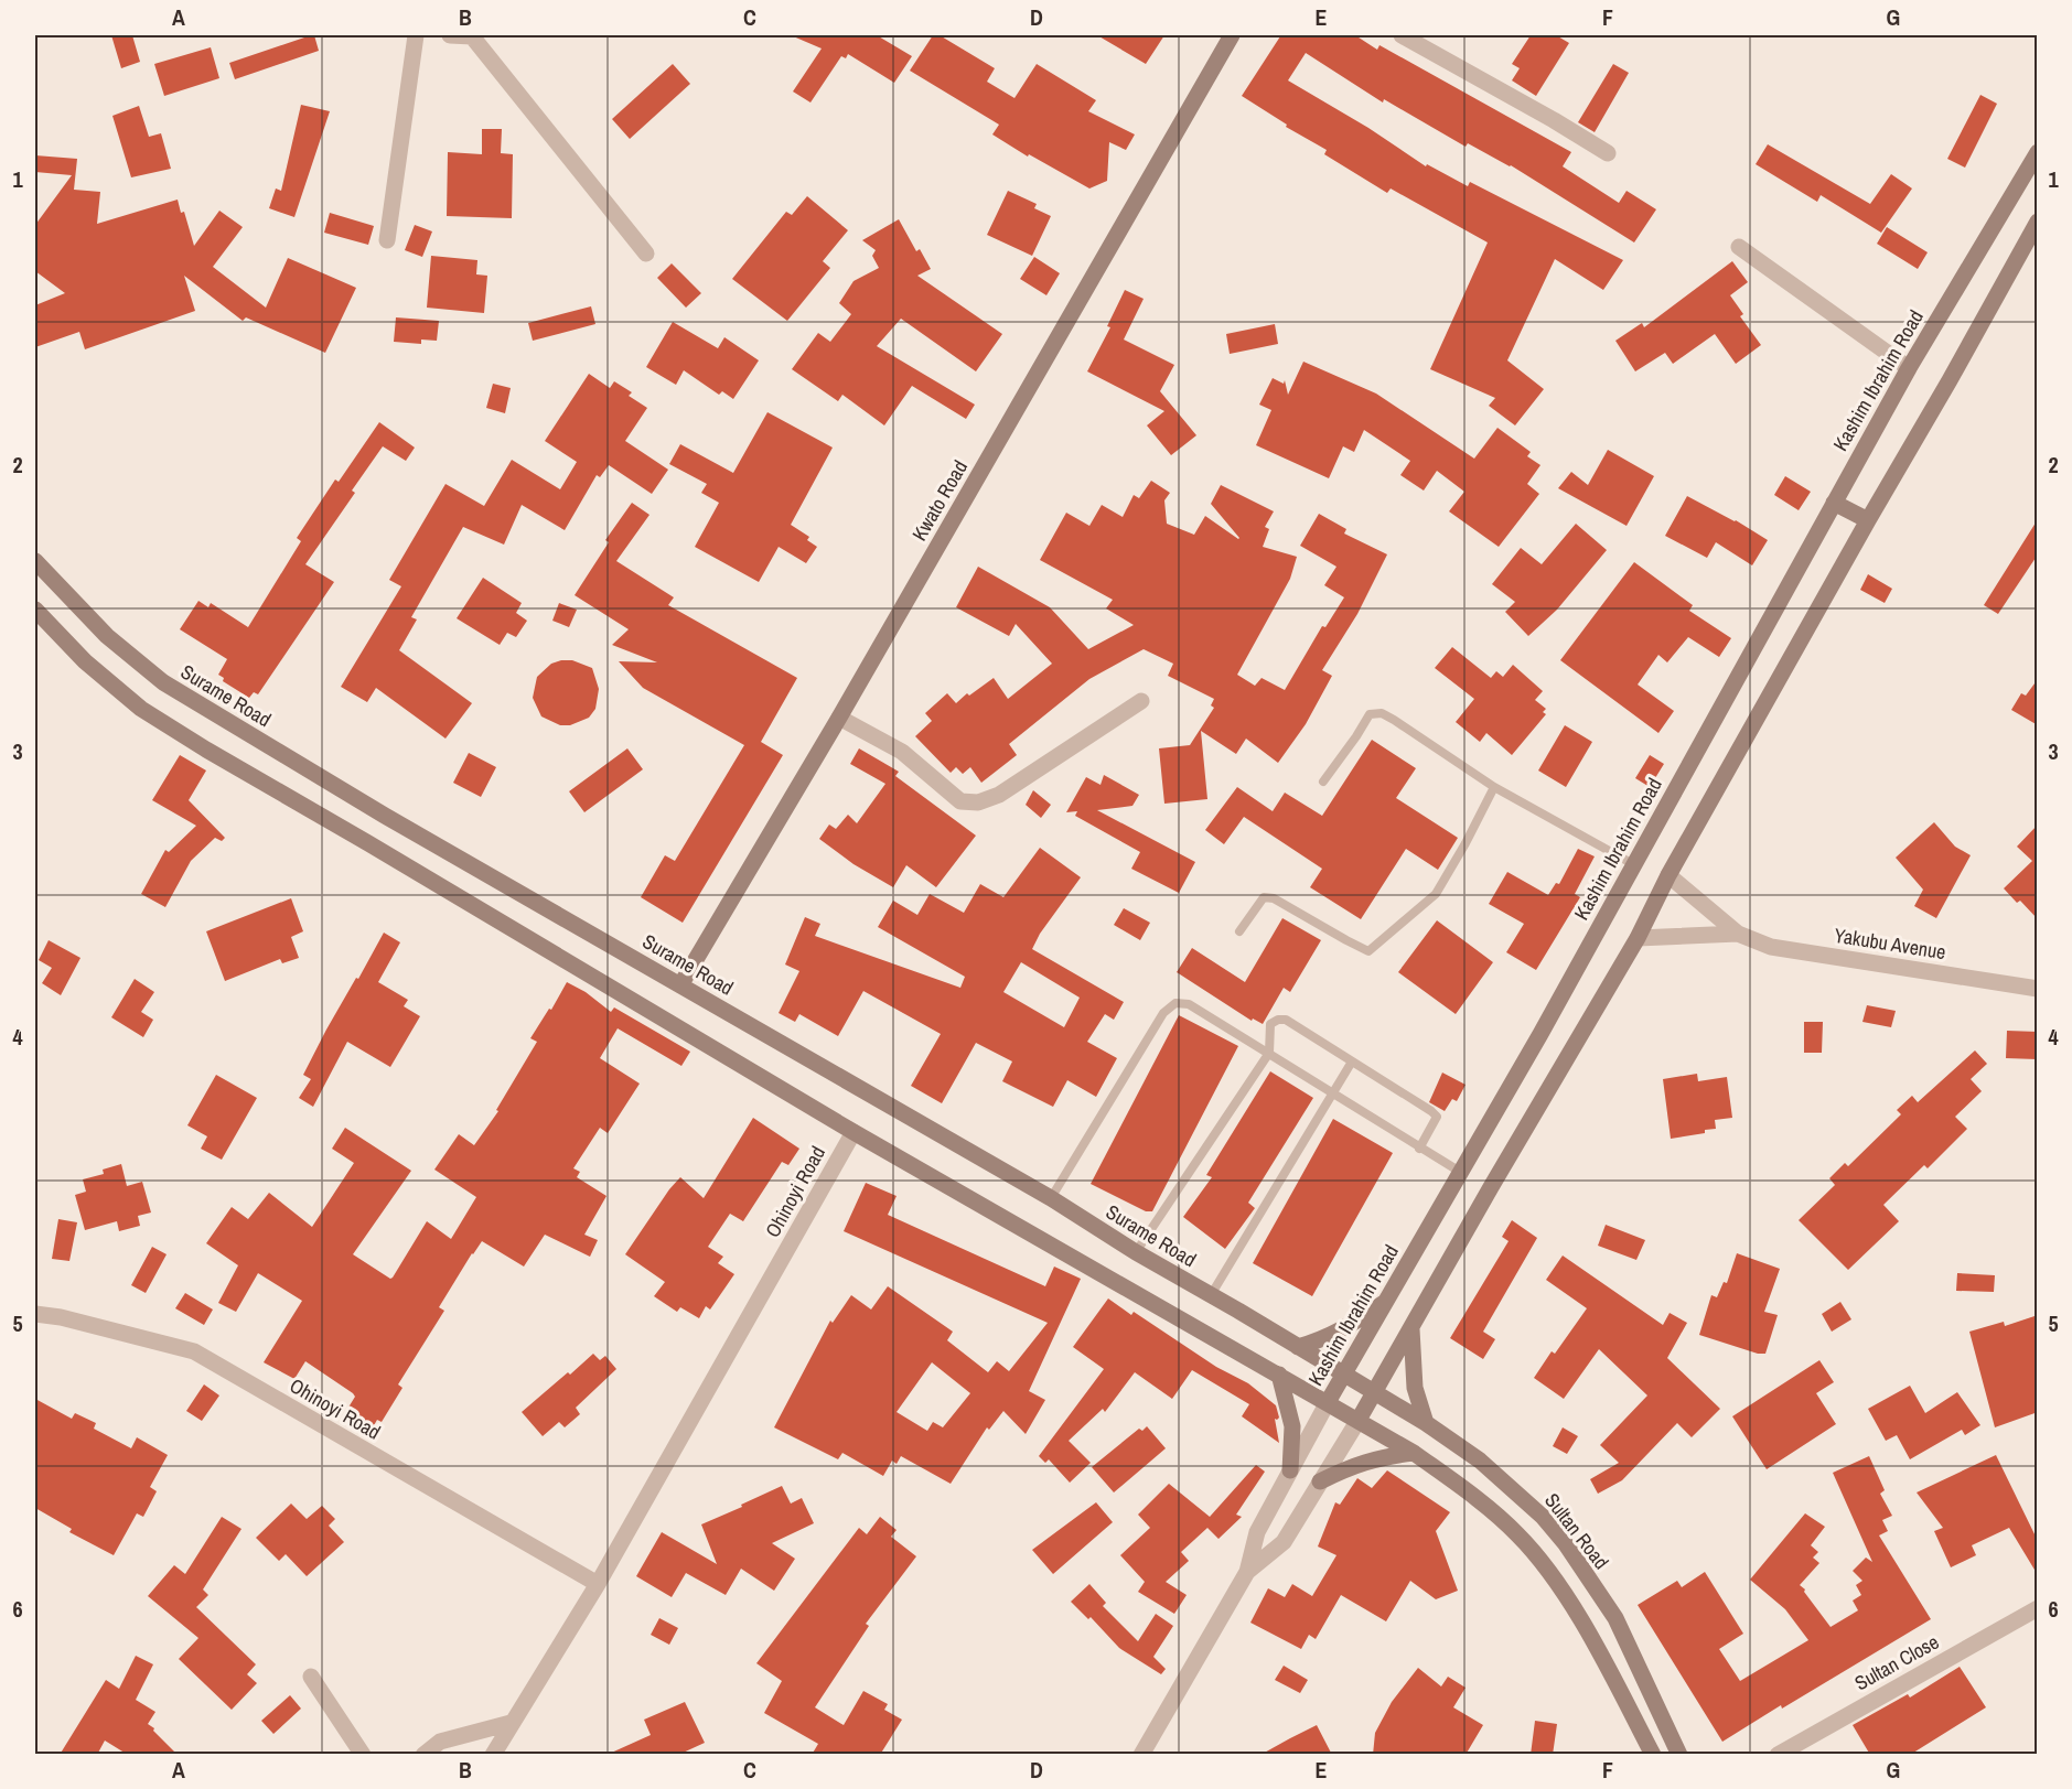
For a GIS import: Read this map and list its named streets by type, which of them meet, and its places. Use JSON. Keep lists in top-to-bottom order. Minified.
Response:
{"streets":{"street":["Kashim Ibrahim Road","Kwato Road","Surame Road","Yakubu Avenue","Ohinoyi Road","Sultan Road","Sultan Close"]},"crossings":[["Kashim Ibrahim Road","Surame Road"],["Kashim Ibrahim Road","Yakubu Avenue"],["Kashim Ibrahim Road","Sultan Road"],["Kwato Road","Surame Road"],["Surame Road","Sultan Road"]],"grid":{"columns":["A","B","C","D","E","F","G"],"rows":["1","2","3","4","5","6"]}}
